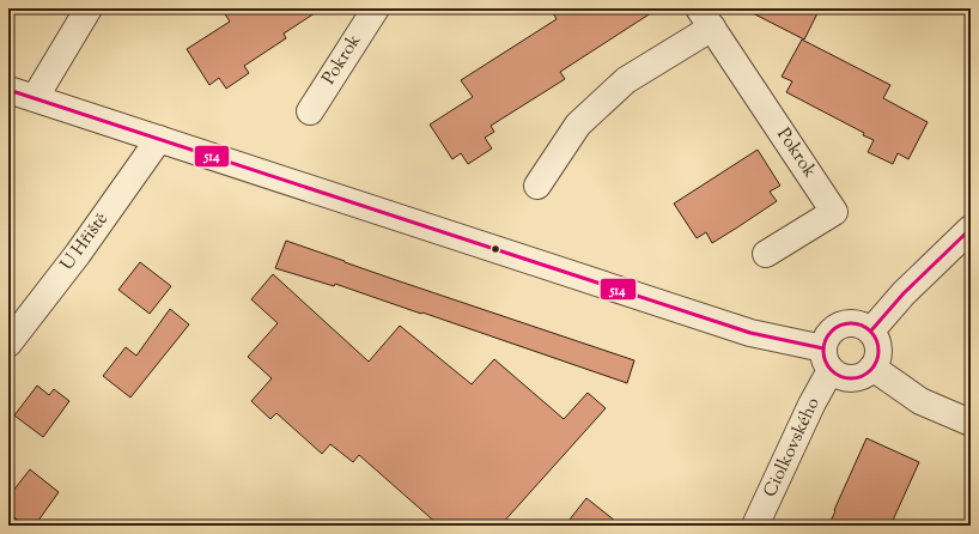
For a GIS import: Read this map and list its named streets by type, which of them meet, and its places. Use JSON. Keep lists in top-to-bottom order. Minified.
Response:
{"streets":{"street":["Pokrok","U Hřiště","Ciolkovského"]},"lines":["transit line 514"]}
